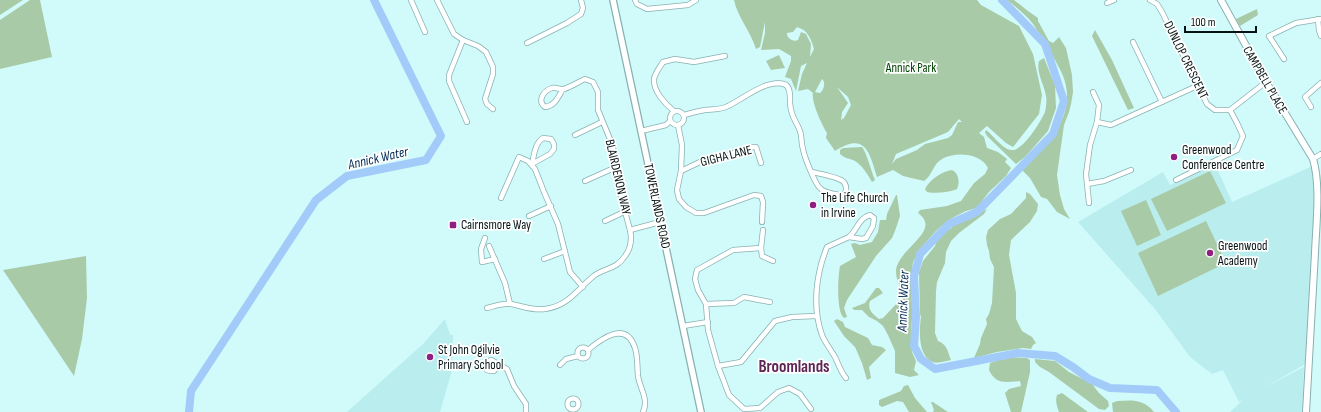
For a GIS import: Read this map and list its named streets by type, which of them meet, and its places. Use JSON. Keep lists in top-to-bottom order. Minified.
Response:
{"streets":{"main road":["CAMPBELL PLACE"],"street":["DUNLOP CRESCENT","GIGHA LANE","BLAIRDENON WAY","TOWERLANDS ROAD"]},"crossings":[["BLAIRDENON WAY","TOWERLANDS ROAD"]],"districts":["Broomlands"],"water":["Annick Water"],"parks":["Annick Park"],"places":{"other":["Greenwood Conference Centre","The Life Church in Irvine","Greenwood Academy","St John Ogilvie Primary School"],"transit":["Cairnsmore Way"]},"scale_bar":"100 m"}
